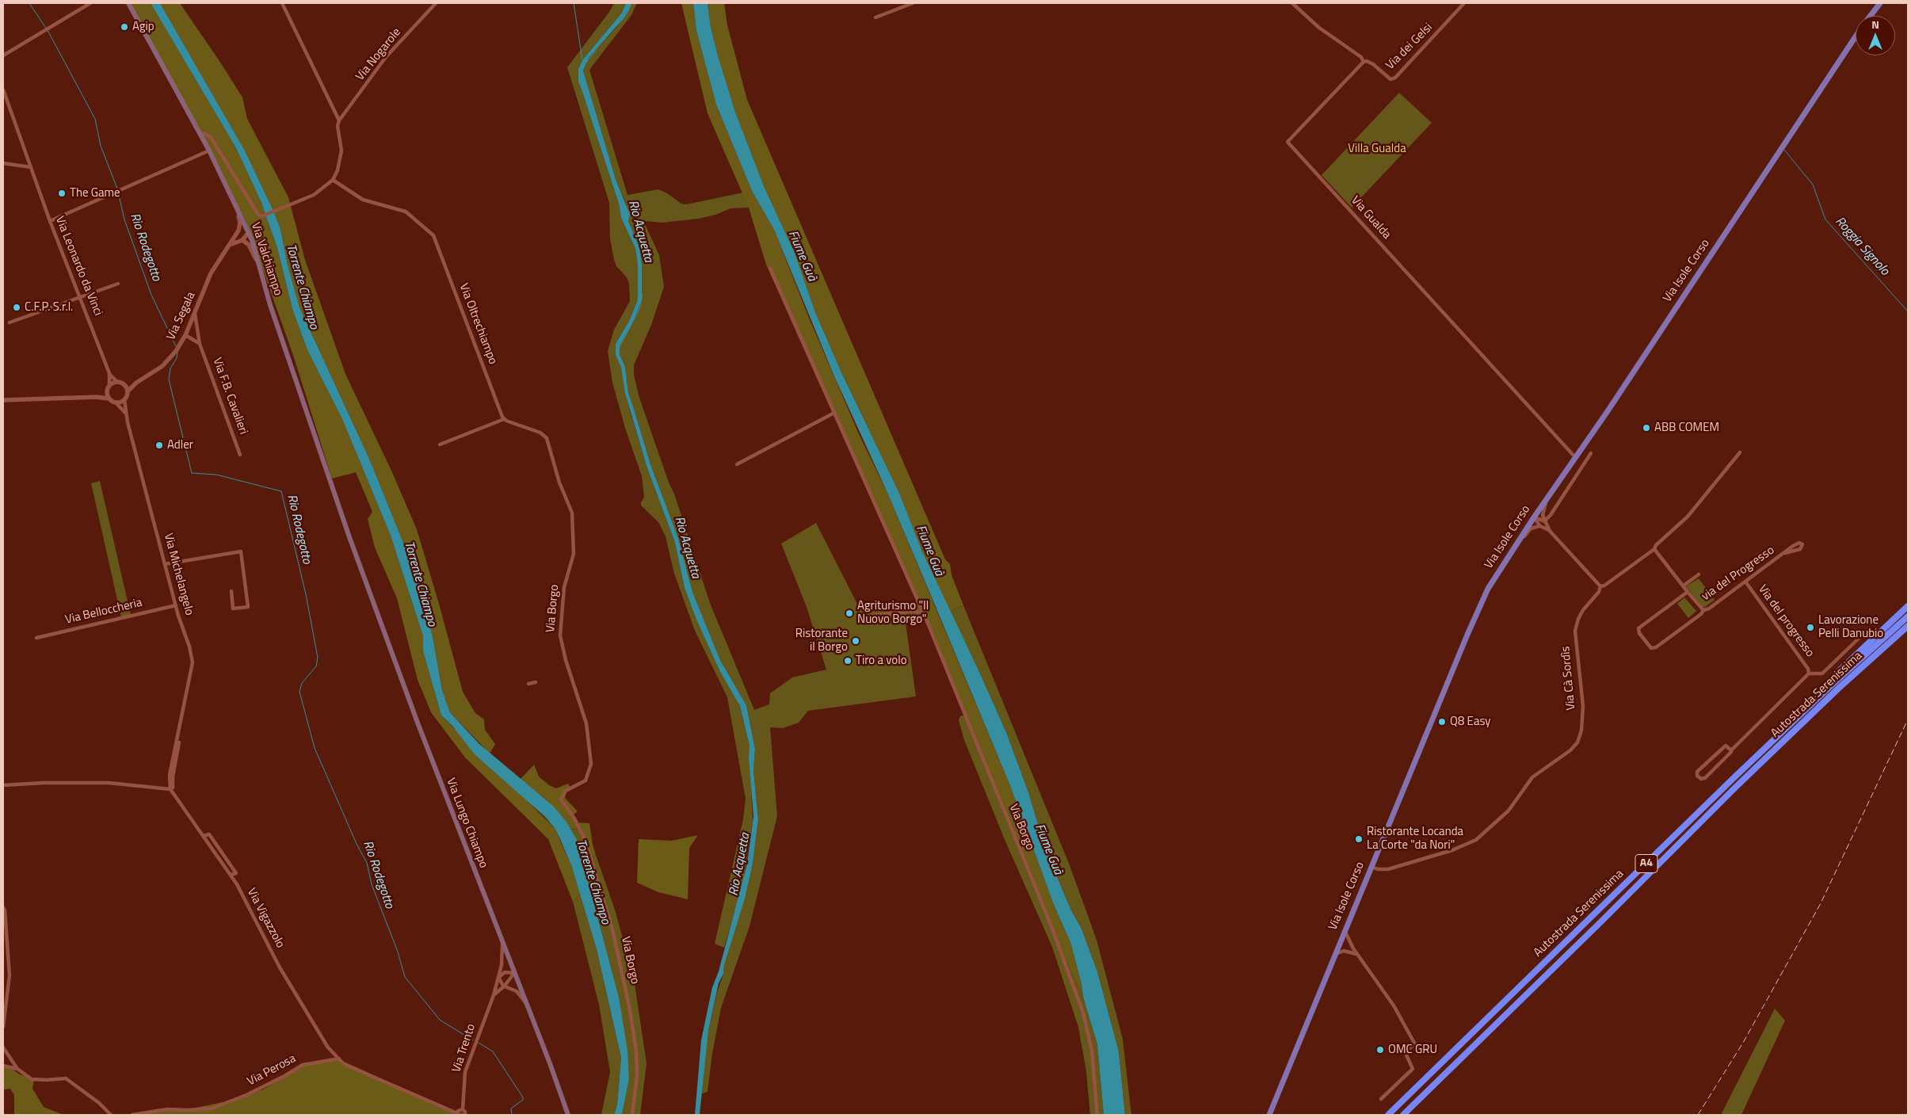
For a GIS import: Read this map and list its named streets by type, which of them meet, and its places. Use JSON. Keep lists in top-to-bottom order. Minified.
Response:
{"streets":{"highway":["Autostrada Serenissima","A4"],"main road":["Via Valchiampo","Via Isole Corso","Via Lungo Chiampo"],"street":["Via dei Gelsi","Via Nogarole","Via Gualda","Via Leonardo da Vinci","Via Segala","Via Oltrechiampo","Via F.B. Cavalieri","via del Progresso","Via Michelangelo","Via Borgo","Via Belloccheria","Via del progresso","Via Cà Sordìs","Via Vigazzolo","Via Trento","Via Perosa"]},"crossings":[["Via dei Gelsi","Via Gualda"],["Via Gualda","Via Isole Corso"],["Via Valchiampo","Via Lungo Chiampo"],["Via Leonardo da Vinci","Via Segala"],["Via Leonardo da Vinci","Via Michelangelo"],["Via Isole Corso","Via Cà Sordìs"],["Via Segala","Via F.B. Cavalieri"],["Via Segala","Via Michelangelo"],["Via Oltrechiampo","Via Borgo"],["via del Progresso","Via del progresso"],["via del Progresso","Via Cà Sordìs"],["Via Michelangelo","Via Belloccheria"],["Via Michelangelo","Via Vigazzolo"],["Via Lungo Chiampo","Via Trento"],["Via Vigazzolo","Via Perosa"]],"water":["Rio Acquetta","Roggia Signolo","Rio Rodegotto","Fiume Guà","Torrente Chiampo"],"parks":["Villa Gualda"],"places":["Agip","The Game","C.F.P. S.r.l.","ABB COMEM","Adler","Agriturismo \"Il Nuovo Borgo\"","Lavorazione Pelli Danubio","Ristorante il Borgo","Tiro a volo","Q8 Easy","Ristorante Locanda La Corte \"da Nori\"","OMC GRU"],"north":"top"}
